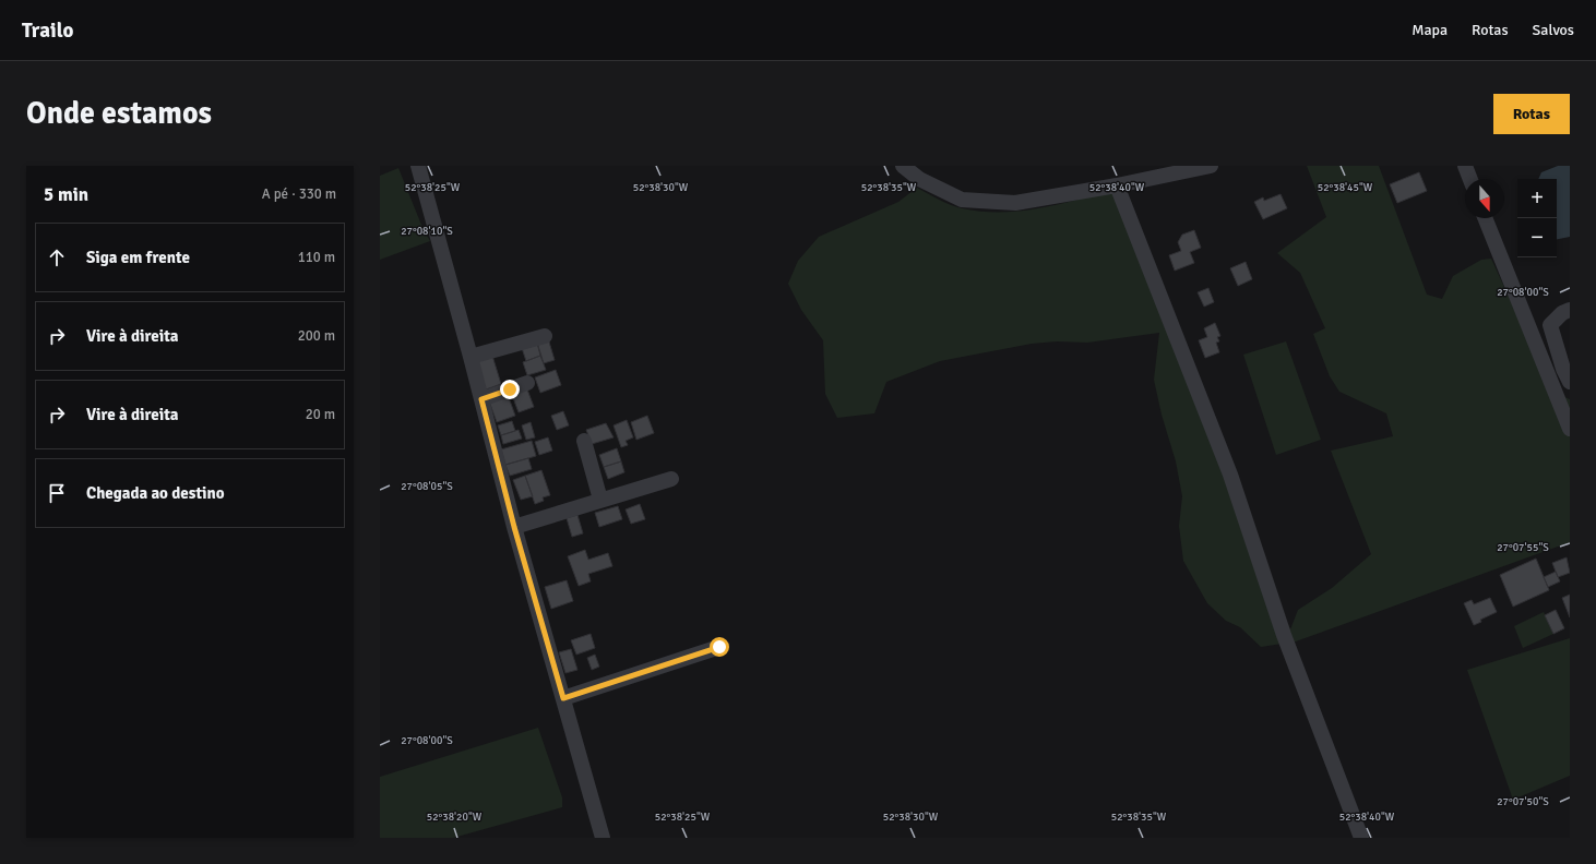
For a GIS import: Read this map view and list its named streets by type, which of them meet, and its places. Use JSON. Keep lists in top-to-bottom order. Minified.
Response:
{"north":"bottom","page":{"header":"Trailo","nav":["Mapa","Rotas","Salvos"],"buttons":"Rotas","title":"Onde estamos","heading":["5 min","A pé · 330 m"],"map_buttons":["+","−"],"list":[["Siga em frente","110 m"],["Vire à direita","200 m"],["Vire à direita","20 m"],"Chegada ao destino"]},"coordinates":["52°38'25\"W","52°38'30\"W","52°38'35\"W","52°38'40\"W","52°38'45\"W","27°08'10\"S","27°08'00\"S","27°08'05\"S","27°07'55\"S","27°07'50\"S","52°38'20\"W"]}
